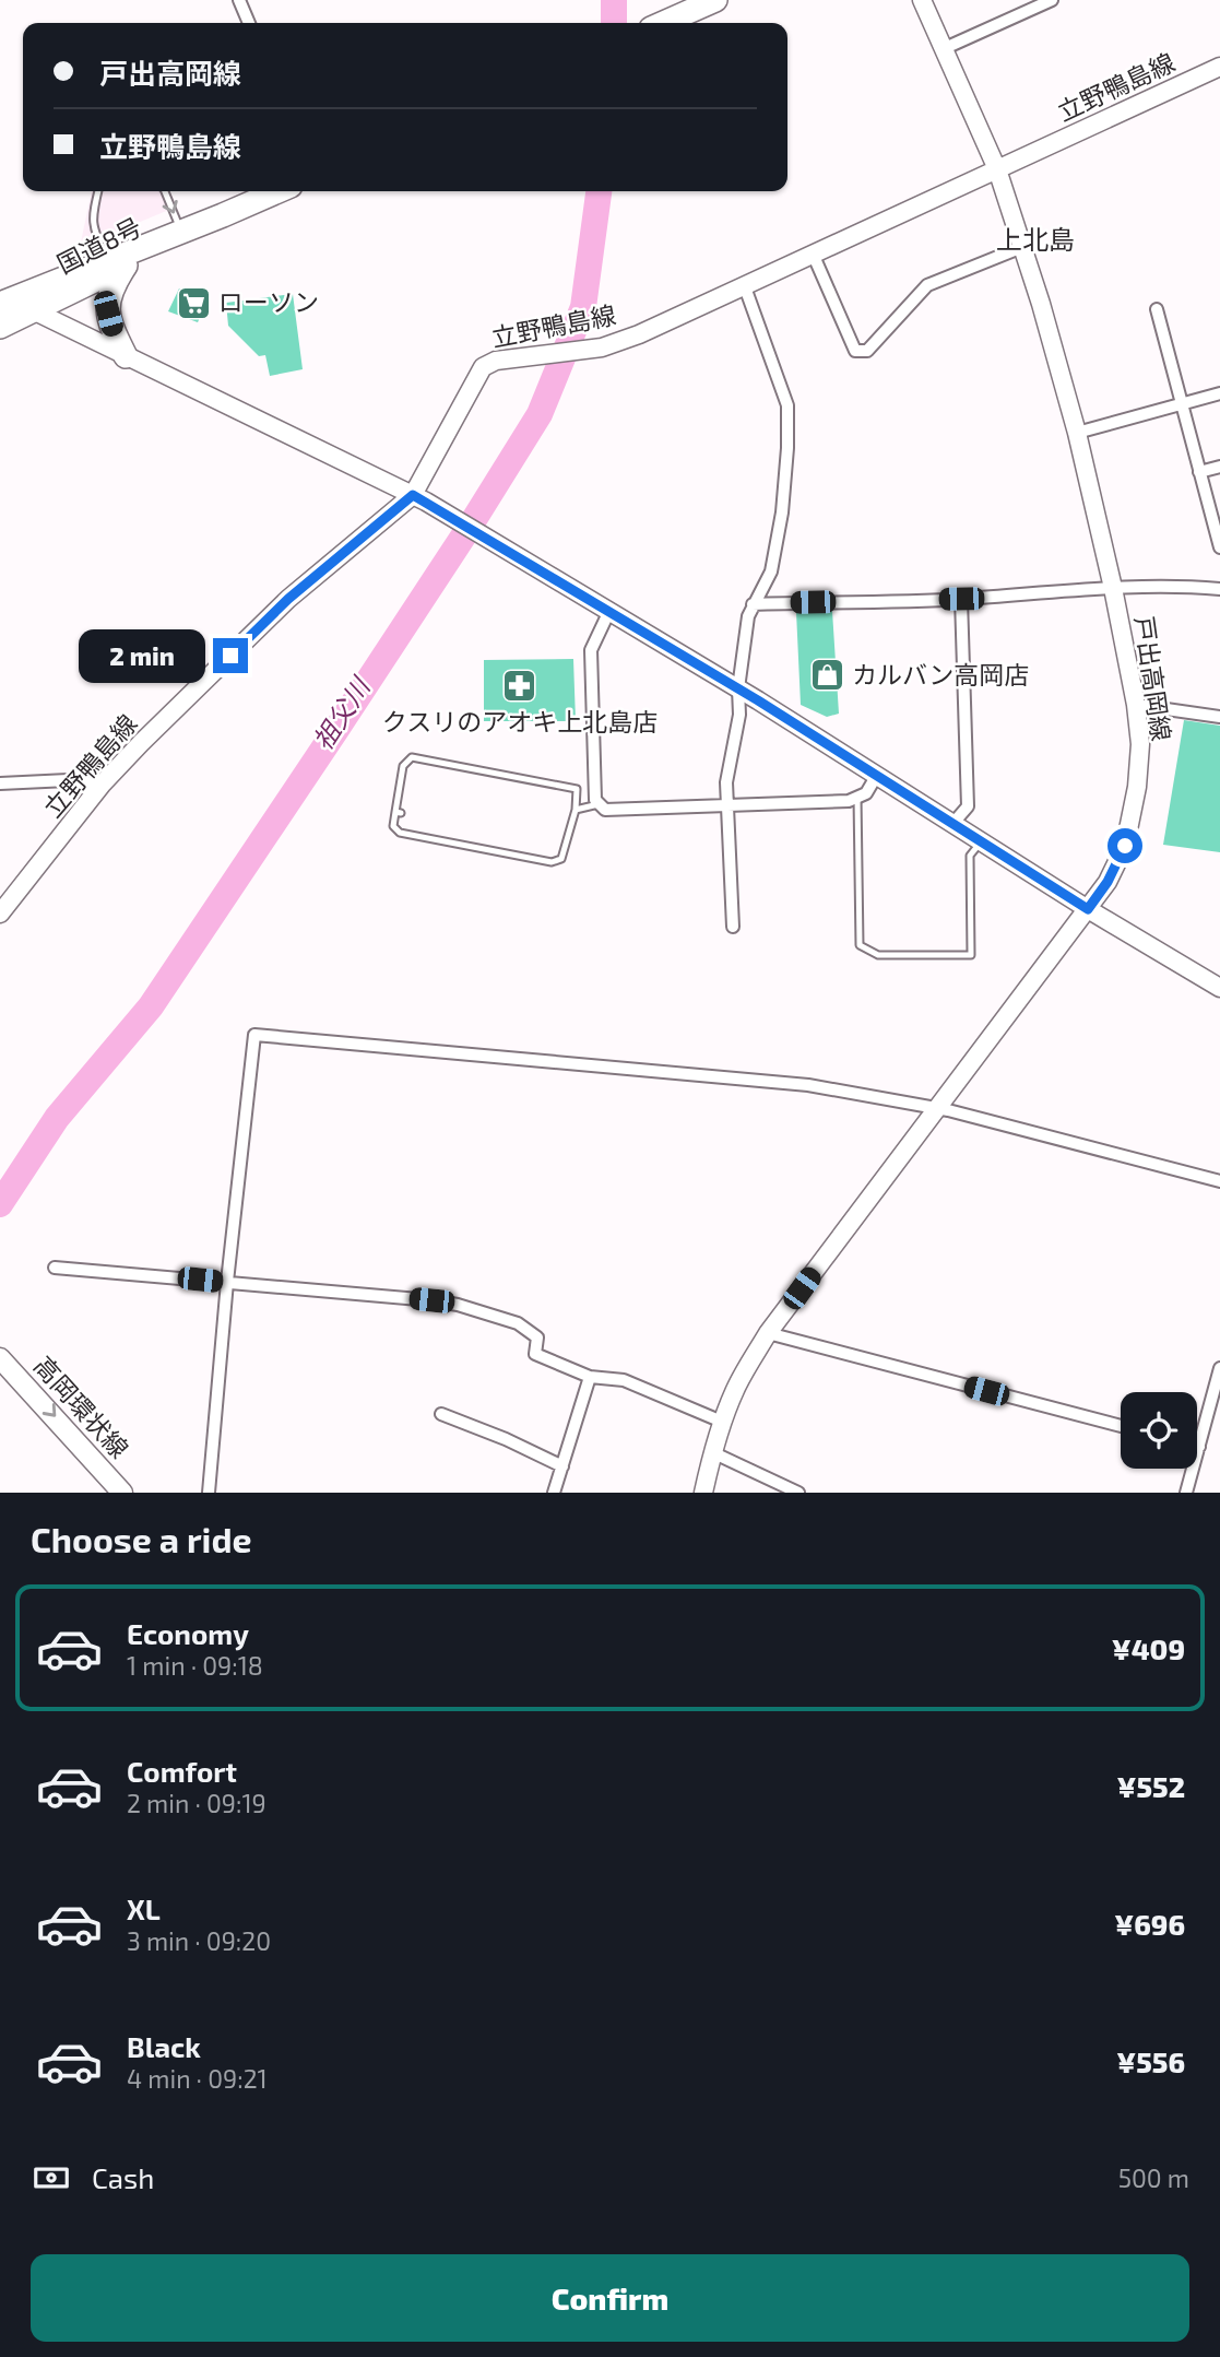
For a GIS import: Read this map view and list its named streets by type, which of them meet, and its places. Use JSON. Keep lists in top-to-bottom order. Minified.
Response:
{"streets":{"highway":["国道8号"],"main road":["立野鴨島線","戸出高岡線","高岡環状線"]},"crossings":[["立野鴨島線","戸出高岡線"]],"one_way":["高岡環状線"],"districts":["上北島"],"water":["祖父川"],"places":{"supermarket":["ローソン"],"shop":["カルバン高岡店"],"pharmacy":["クスリのアオキ上北島店"]},"page":{"banner":["戸出高岡線","立野鴨島線"],"bubble":"2 min","heading":"Choose a ride","list":[{"name":"Economy","note":"1 min · 09:18","value":"¥409"},{"name":"Comfort","note":"2 min · 09:19","value":"¥552"},{"name":"XL","note":"3 min · 09:20","value":"¥696"},{"name":"Black","note":"4 min · 09:21","value":"¥556"}],"pay":["Cash","500 m"],"buttons":"Confirm"}}
